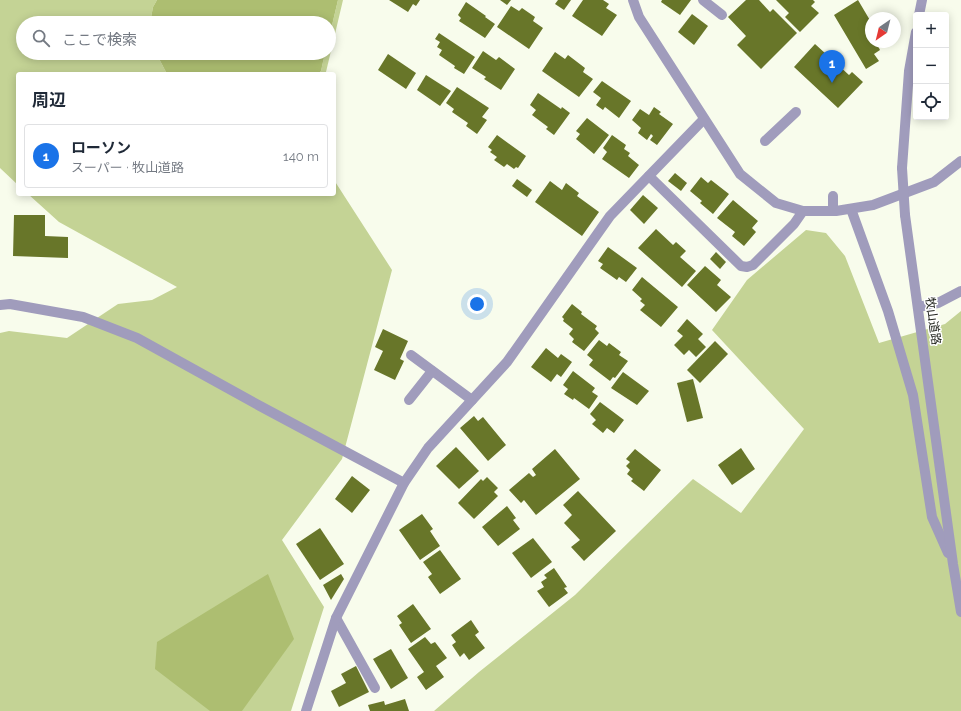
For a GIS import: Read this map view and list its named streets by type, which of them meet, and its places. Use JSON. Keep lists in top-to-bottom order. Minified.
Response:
{"streets":{"street":["牧山道路"]},"north":"bottom left","page":{"map_buttons":["+","−"],"search":"ここで検索","pins":"1","heading":"周辺","list":[{"mark":"1","name":"ローソン","note":"スーパー · 牧山道路","value":"140 m"}]}}
